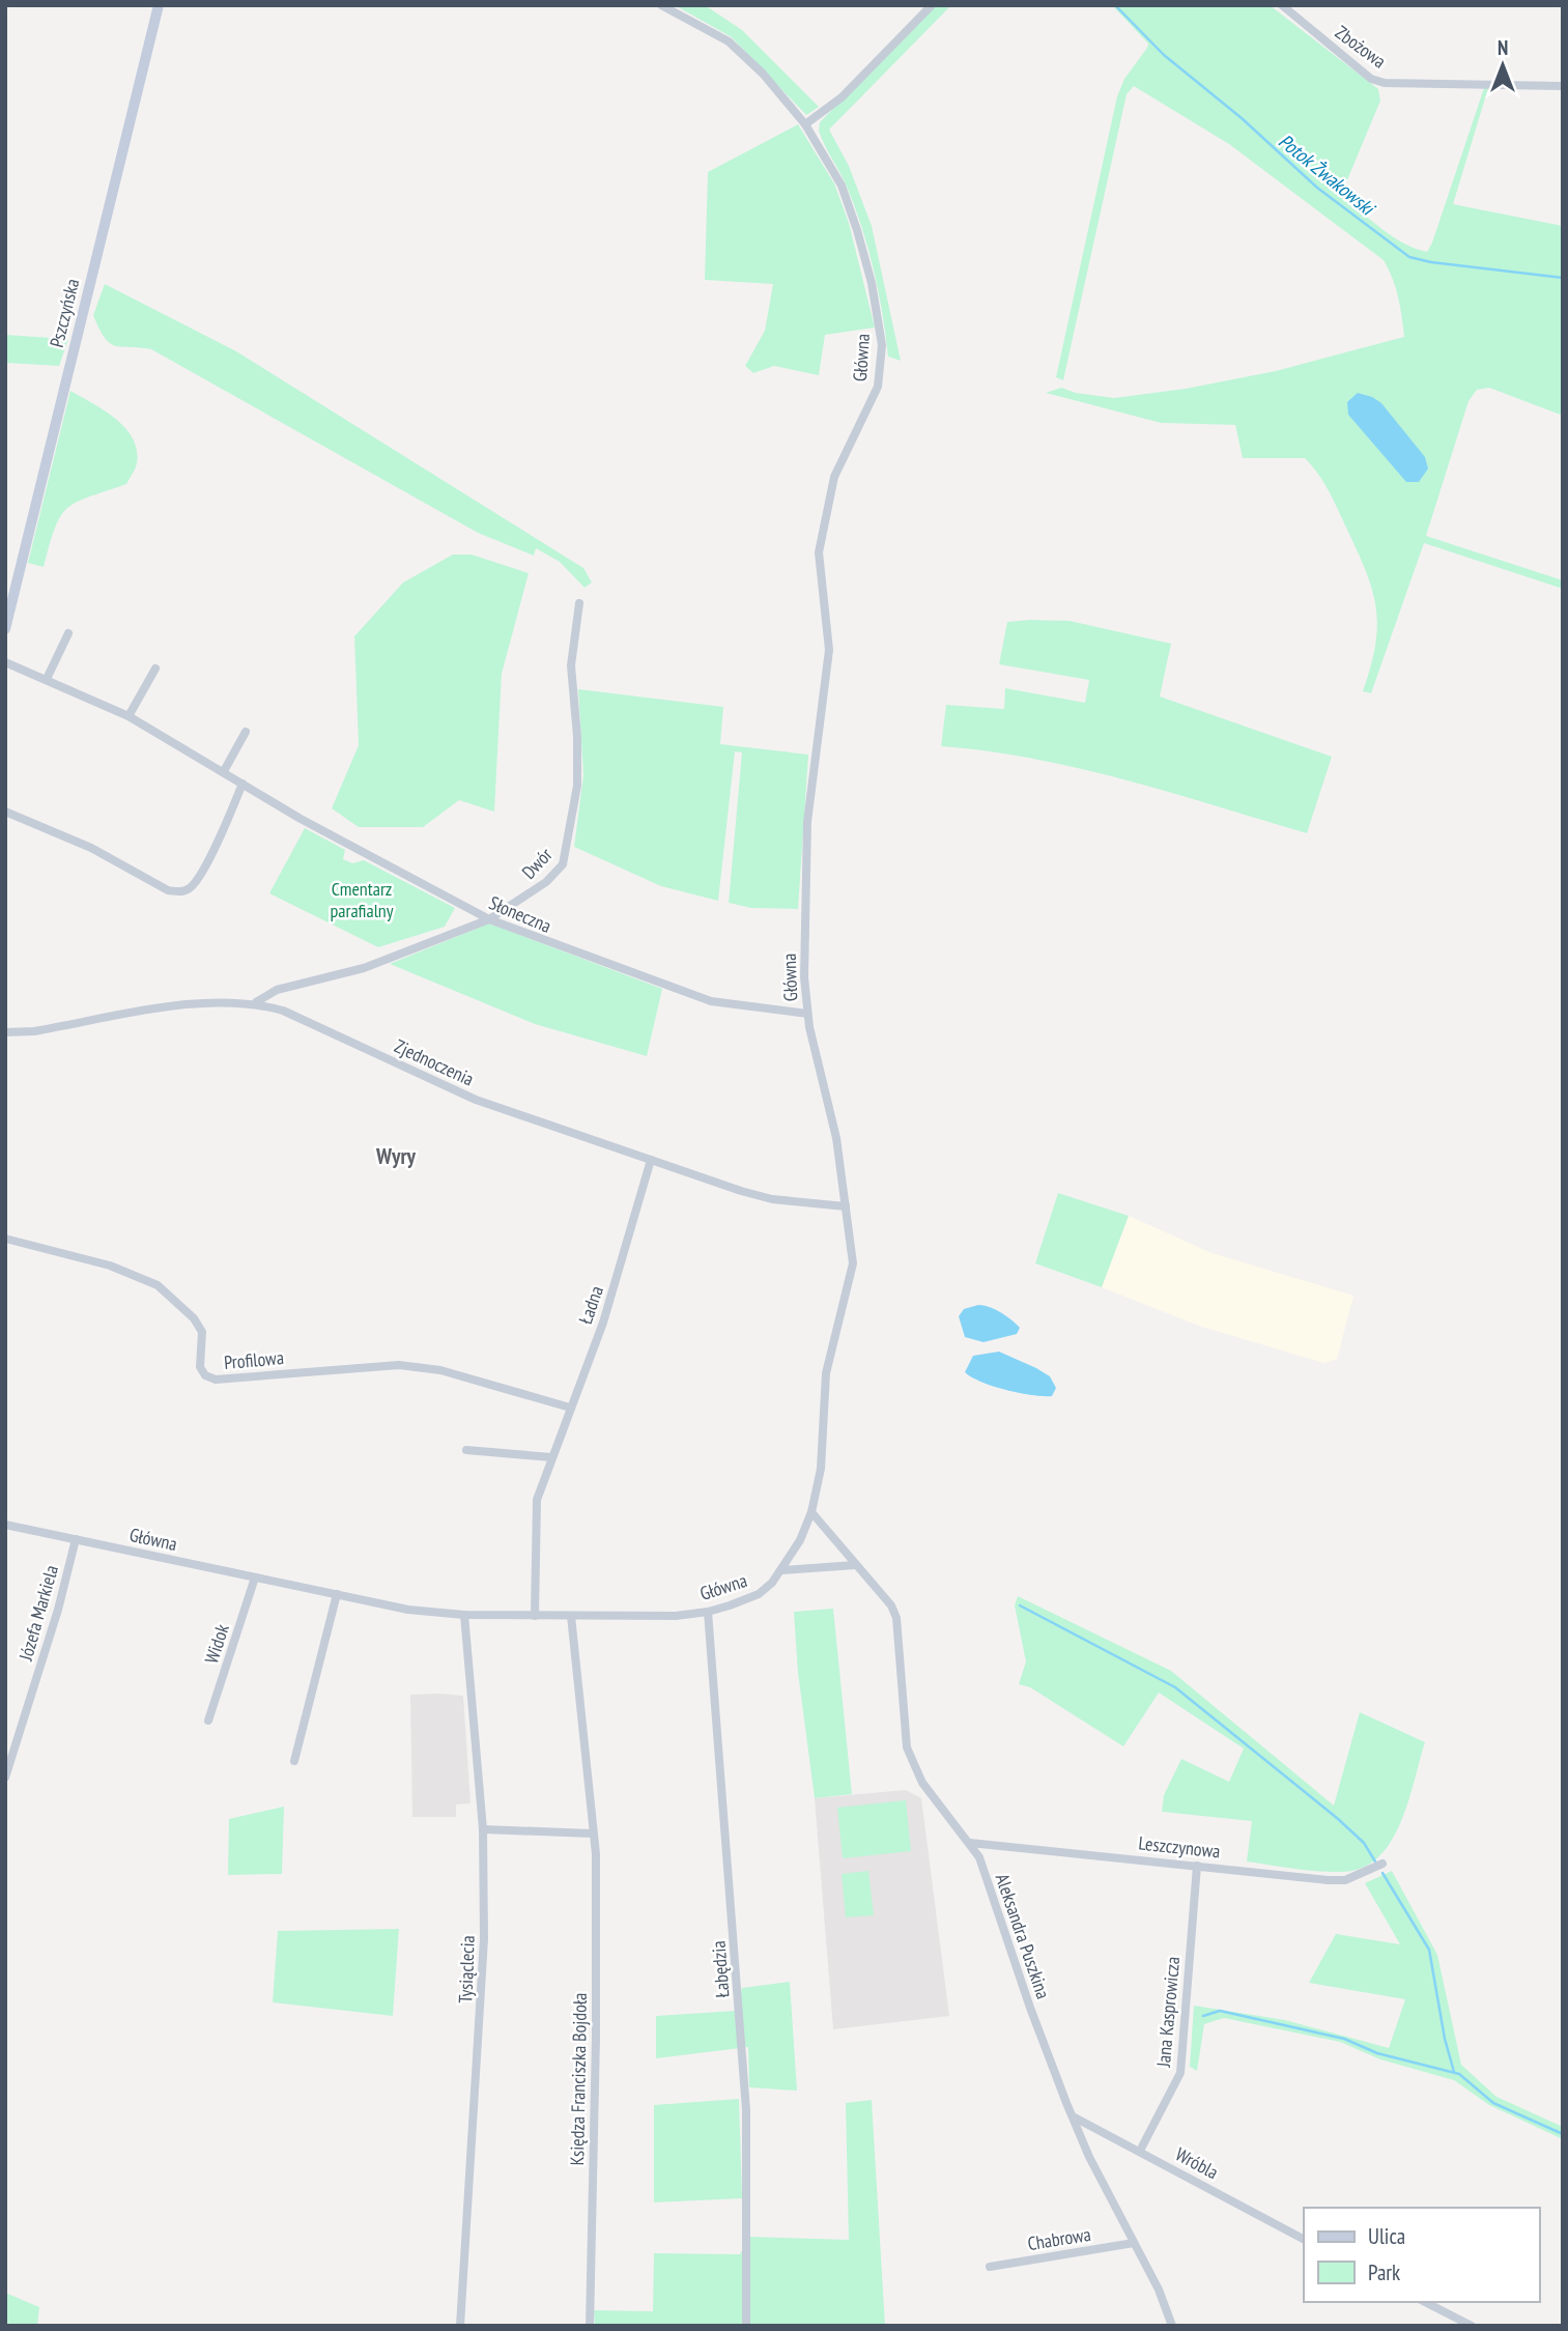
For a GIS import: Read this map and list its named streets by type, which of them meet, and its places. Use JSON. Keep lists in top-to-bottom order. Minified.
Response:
{"streets":{"main road":["Pszczyńska"],"street":["Zbożowa","Główna","Dwór","Słoneczna","Zjednoczenia","Ładna","Profilowa","Józefa Markiela","Widok","Leszczynowa","Aleksandra Puszkina","Tysiąclecia","Łabędzia","Jana Kasprowicza","Księdza Franciszka Bojdoła","Wróbla","Chabrowa"]},"crossings":[["Główna","Słoneczna"],["Główna","Zjednoczenia"],["Główna","Ładna"],["Główna","Józefa Markiela"],["Główna","Widok"],["Główna","Aleksandra Puszkina"],["Główna","Tysiąclecia"],["Główna","Łabędzia"],["Główna","Księdza Franciszka Bojdoła"],["Dwór","Słoneczna"],["Dwór","Zjednoczenia"],["Zjednoczenia","Ładna"],["Ładna","Profilowa"],["Leszczynowa","Aleksandra Puszkina"],["Leszczynowa","Jana Kasprowicza"],["Aleksandra Puszkina","Wróbla"],["Aleksandra Puszkina","Chabrowa"],["Jana Kasprowicza","Wróbla"]],"districts":["Wyry"],"water":["Potok Żwakowski"],"parks":["Cmentarz parafialny"],"legend":["Ulica","Park"],"north":"top"}
